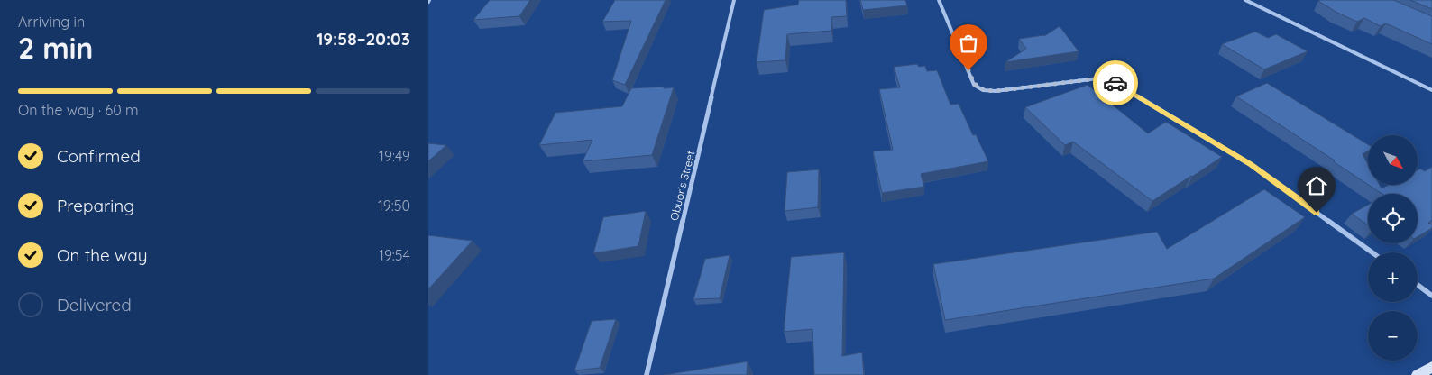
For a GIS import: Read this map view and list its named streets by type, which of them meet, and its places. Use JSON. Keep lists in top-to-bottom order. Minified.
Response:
{"streets":{"street":["Obuor’s Street"]},"north":"bottom right","page":{"heading":["2 min","Arriving in","19:58–20:03"],"bar":"On the way · 60 m","list":[["Confirmed","19:49"],["Preparing","19:50"],["On the way","19:54"],"Delivered"],"map_buttons":["+","−"]}}
